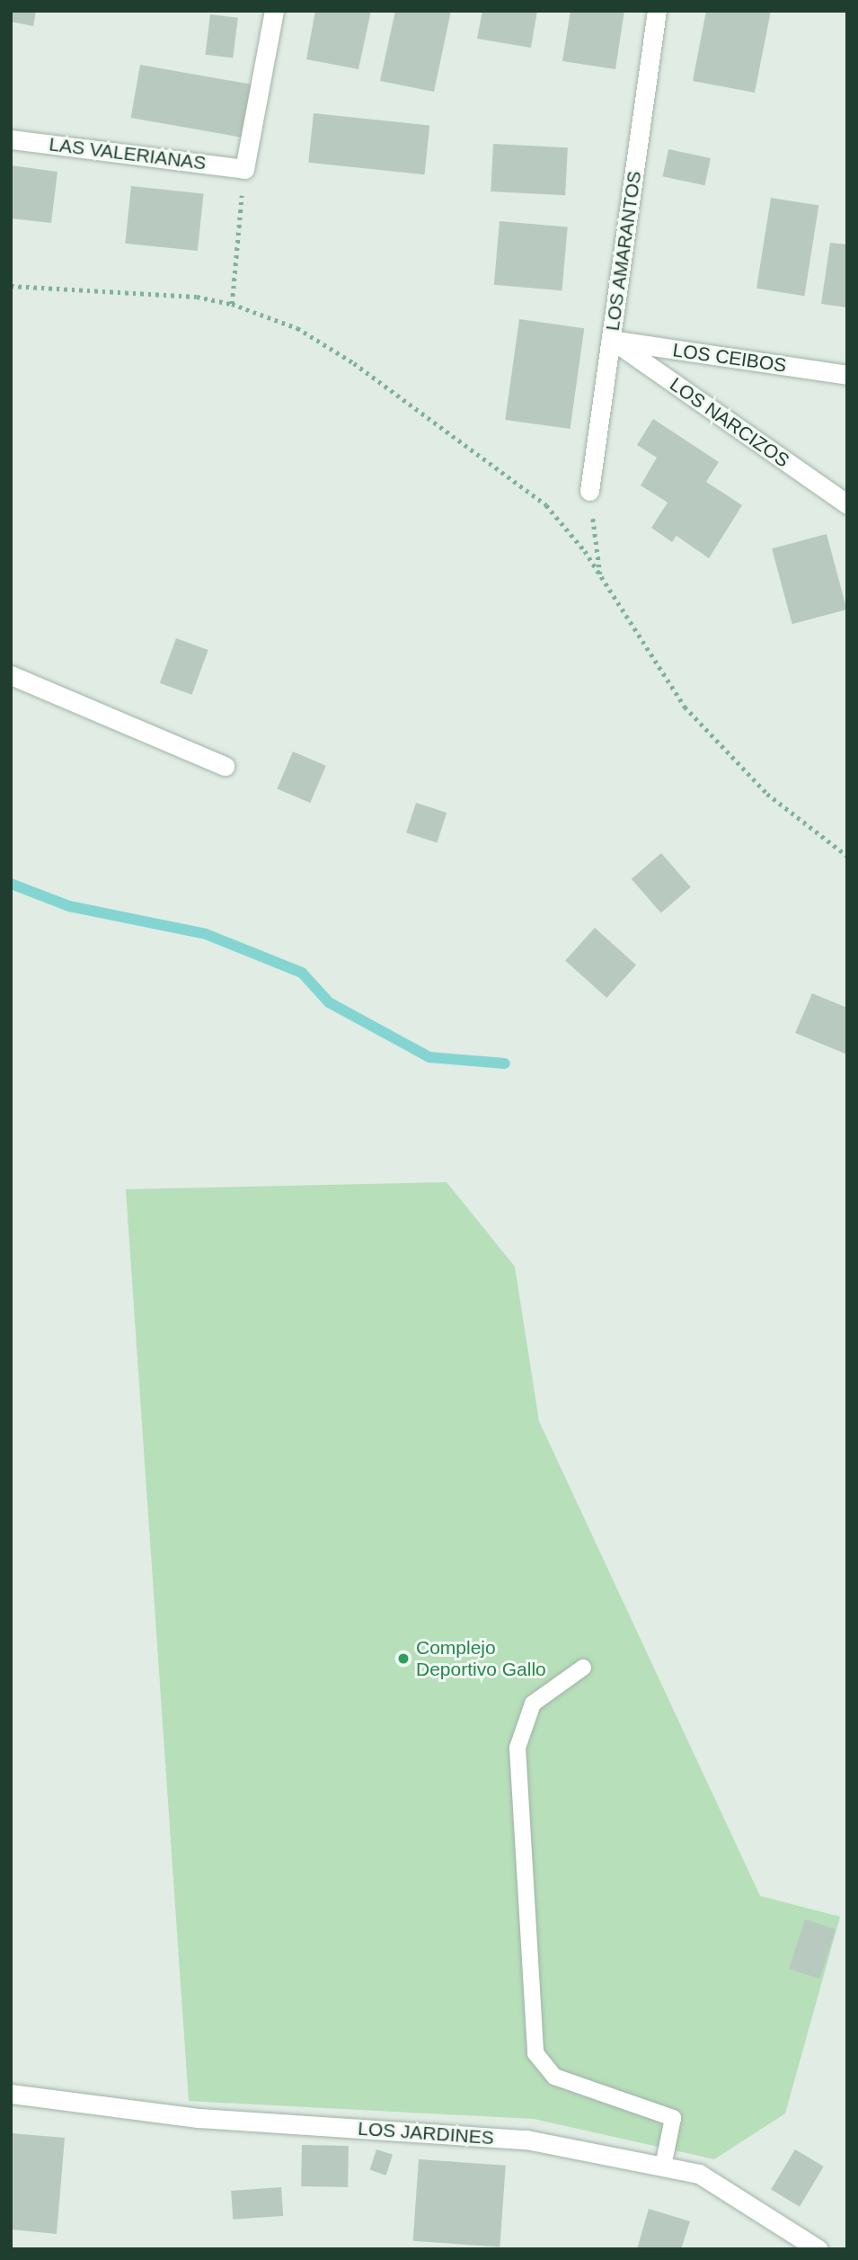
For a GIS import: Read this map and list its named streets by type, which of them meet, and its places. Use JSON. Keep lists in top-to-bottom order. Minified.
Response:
{"streets":{"street":["LAS VALERIANAS","LOS AMARANTOS","LOS CEIBOS","LOS NARCIZOS","LOS JARDINES"]},"crossings":[["LOS AMARANTOS","LOS CEIBOS"],["LOS AMARANTOS","LOS NARCIZOS"],["LOS CEIBOS","LOS NARCIZOS"]],"places":["Complejo Deportivo Gallo"]}
